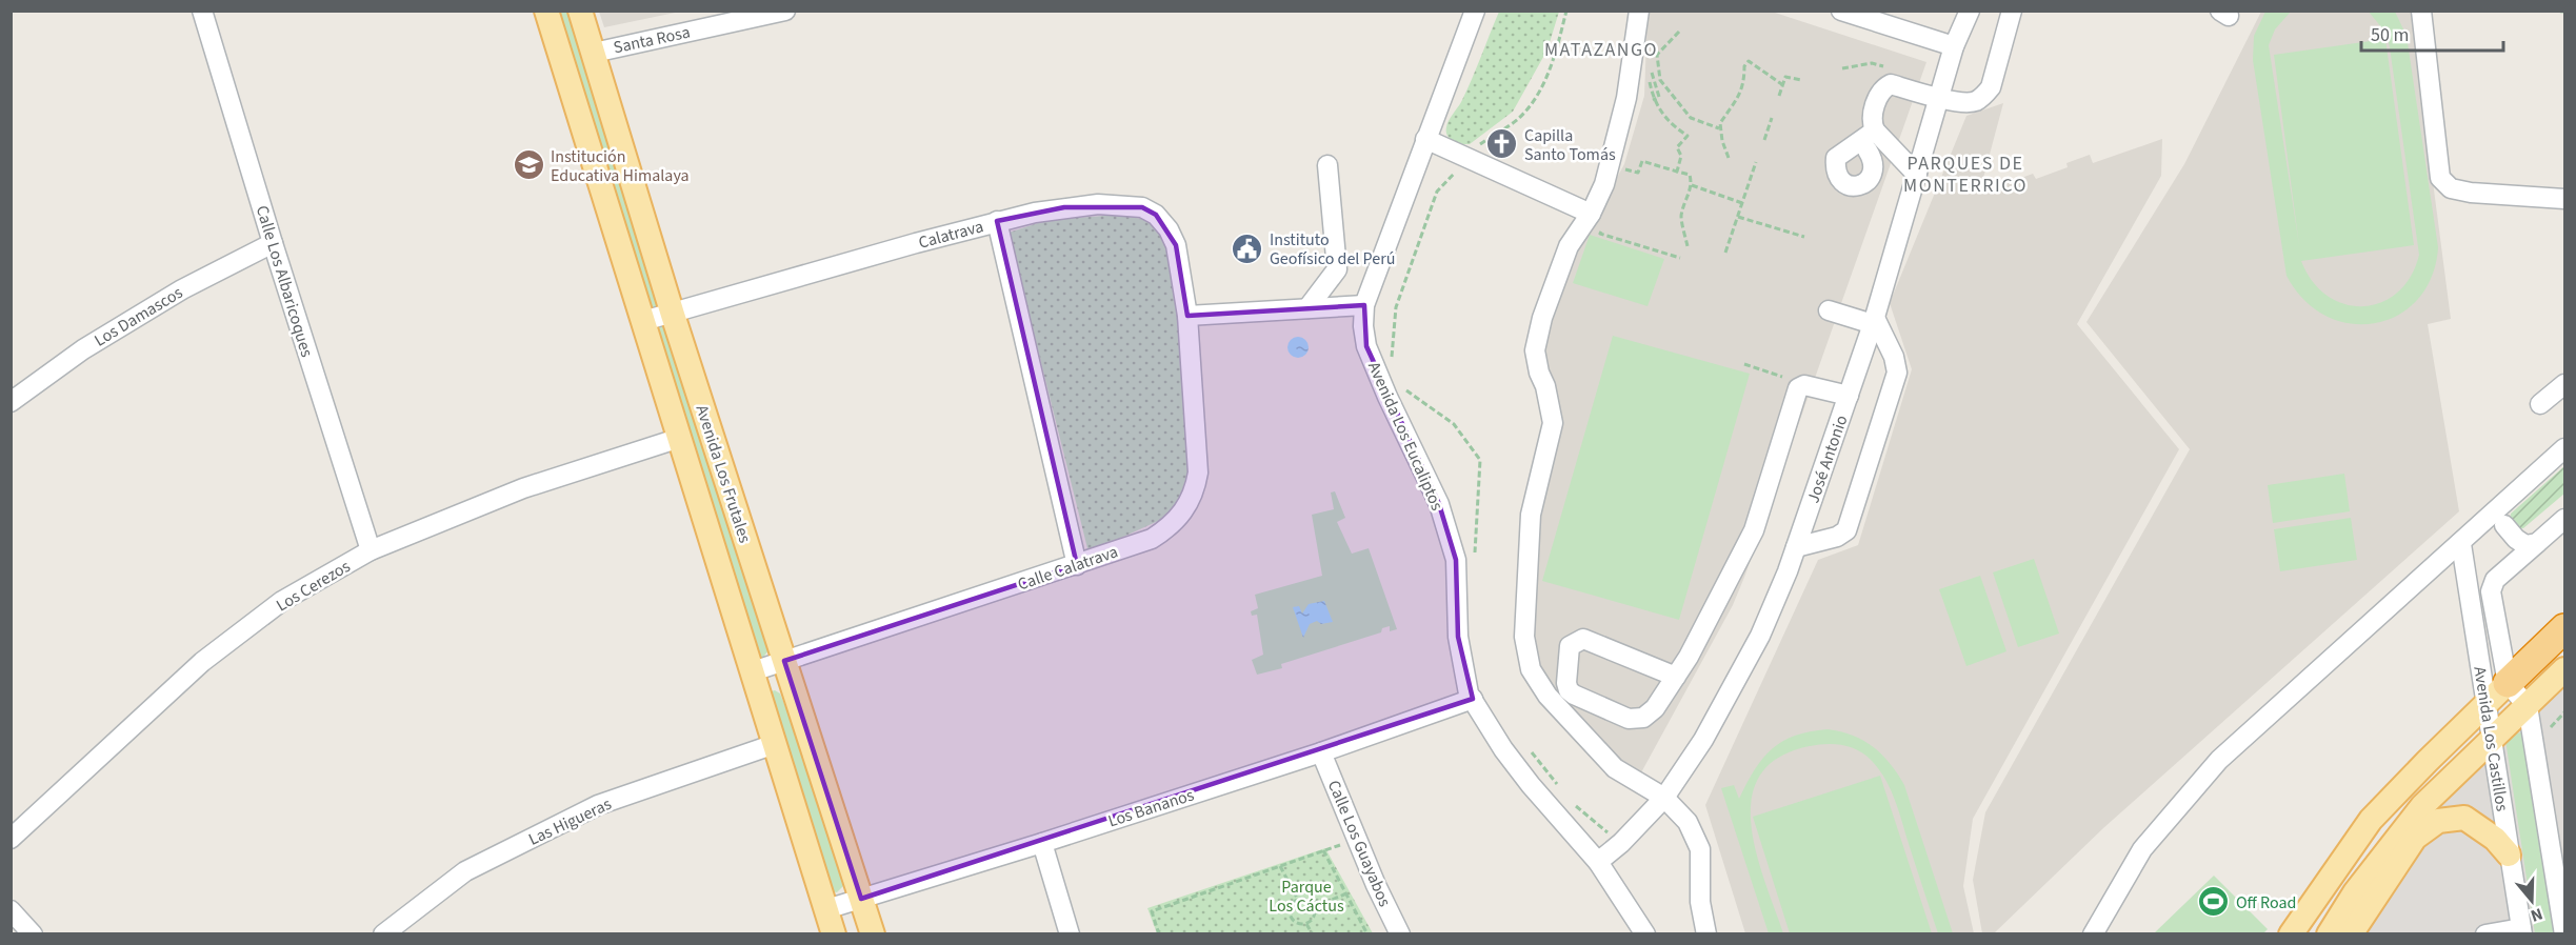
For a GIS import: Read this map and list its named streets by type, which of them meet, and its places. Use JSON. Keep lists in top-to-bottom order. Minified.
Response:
{"streets":{"main road":["Avenida Los Frutales"],"street":["Santa Rosa","Calatrava","Calle Los Albaricoques","Los Damascos","Avenida Los Eucaliptos","José Antonio","Calle Calatrava","Los Cerezos","Avenida Los Castillos","Los Bananos","Las Higueras","Calle Los Guayabos"]},"crossings":[["Santa Rosa","Avenida Los Frutales"],["Calatrava","Avenida Los Frutales"],["Calatrava","Calle Calatrava"],["Calle Los Albaricoques","Los Damascos"],["Calle Los Albaricoques","Los Cerezos"],["Avenida Los Eucaliptos","José Antonio"],["Avenida Los Eucaliptos","Los Bananos"],["Avenida Los Frutales","Calle Calatrava"],["Avenida Los Frutales","Los Cerezos"],["Avenida Los Frutales","Los Bananos"],["Avenida Los Frutales","Las Higueras"],["Los Bananos","Calle Los Guayabos"]],"districts":["MATAZANGO","PARQUES DE MONTERRICO"],"parks":["Parque Los Cáctus"],"places":{"church":["Capilla Santo Tomás"],"school or university":["Institución Educativa Himalaya"],"public building":["Instituto Geofísico del Perú"],"sports":["Off Road"]},"scale_bar":"50 m","north":"bottom"}
